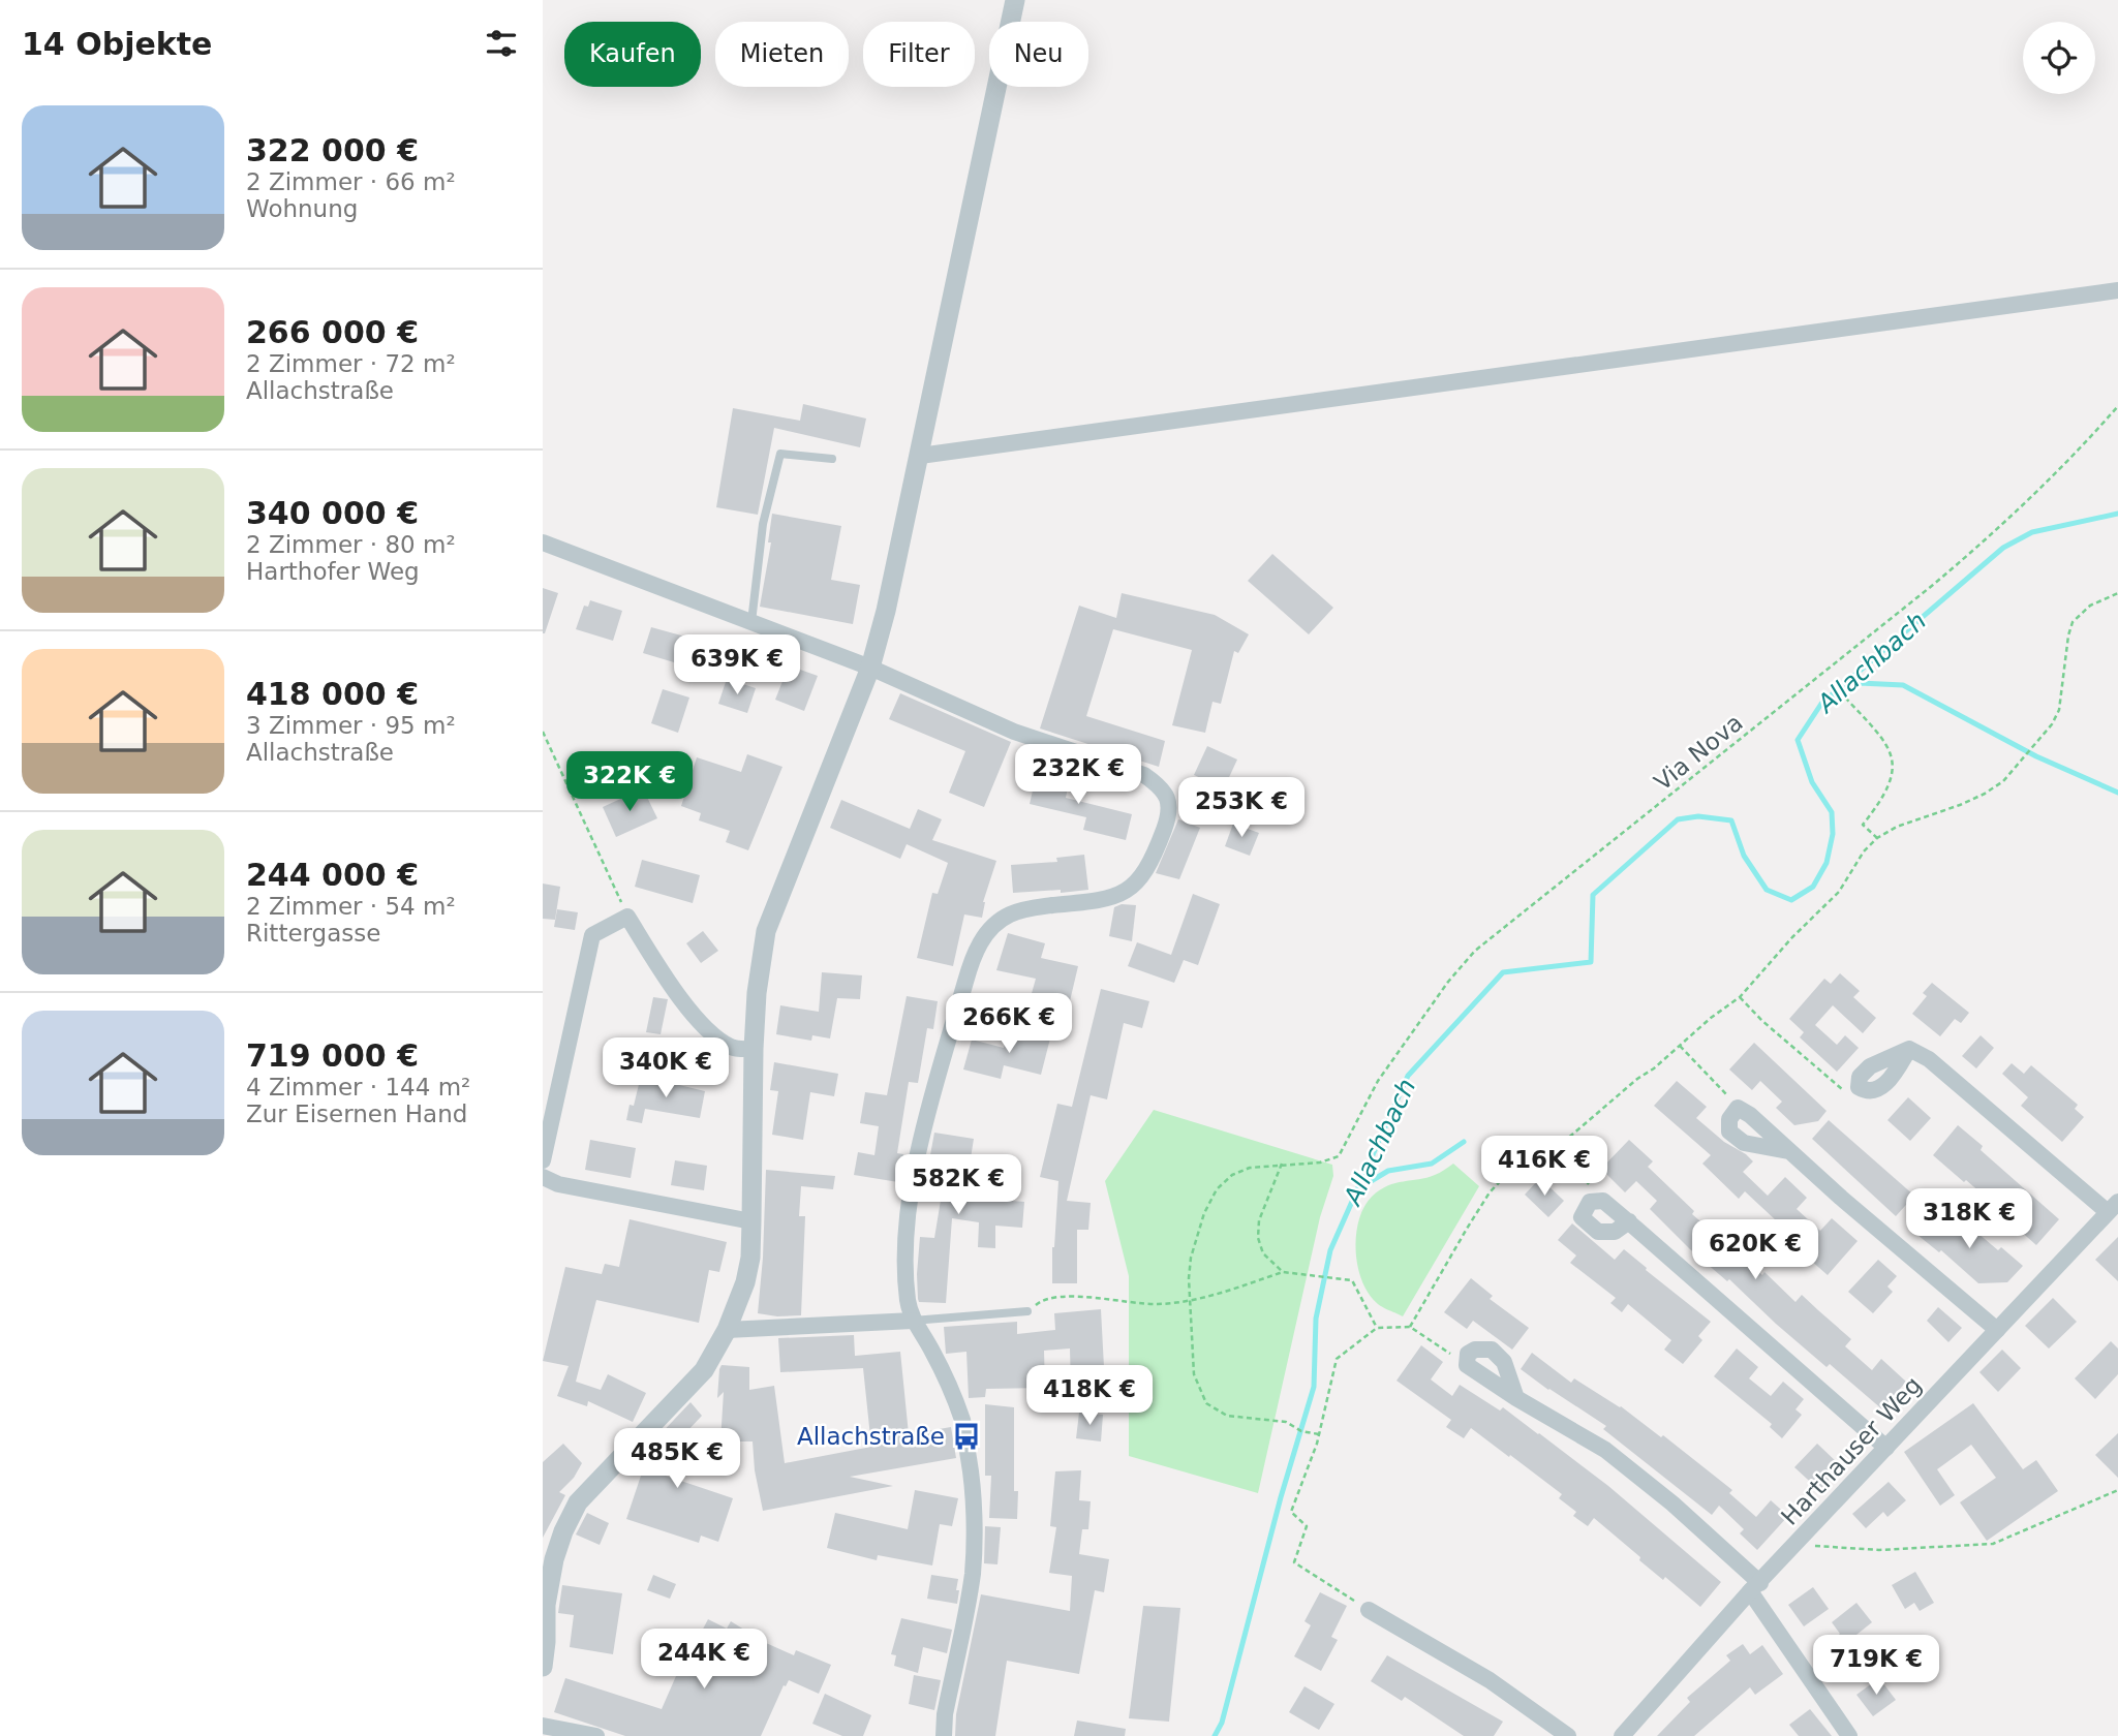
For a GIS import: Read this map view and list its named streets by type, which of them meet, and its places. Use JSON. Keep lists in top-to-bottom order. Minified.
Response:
{"streets":{"street":["Harthauser Weg"],"path":["Via Nova"]},"water":["Allachbach"],"places":{"bus stop":["Allachstraße"]},"page":{"heading":"14 Objekte","chip":["Kaufen","Mieten","Filter","Neu"],"list":[{"name":"322 000 €","note":"2 Zimmer · 66 m² · Wohnung"},{"name":"266 000 €","note":"2 Zimmer · 72 m² · Allachstraße"},{"name":"340 000 €","note":"2 Zimmer · 80 m² · Harthofer Weg"},{"name":"418 000 €","note":"3 Zimmer · 95 m² · Allachstraße"},{"name":"244 000 €","note":"2 Zimmer · 54 m² · Rittergasse"},{"name":"719 000 €","note":"4 Zimmer · 144 m² · Zur Eisernen Hand"}],"price":["639K €","232K €","322K €","253K €","266K €","340K €","416K €","582K €","318K €","620K €","418K €","485K €","244K €","719K €"]}}
